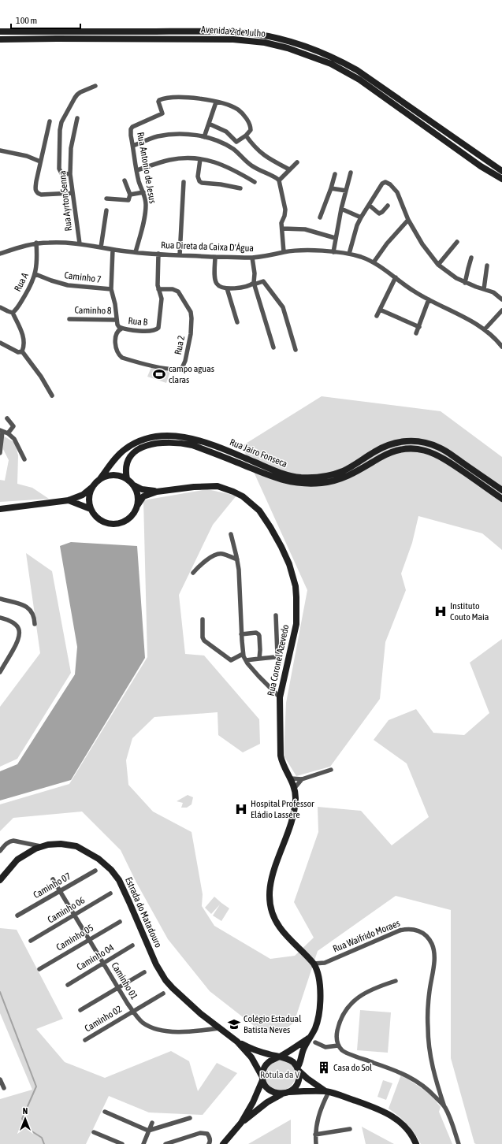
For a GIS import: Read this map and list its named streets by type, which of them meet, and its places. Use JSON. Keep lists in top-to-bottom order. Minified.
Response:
{"streets":{"main road":["Avenida 2 de Julho","Rua Jairo Fonseca","Rua Coronel Azevedo","Estrada do Matadouro"],"street":["Rua Antonio de Jesus","Rua Ayrton Senna","Rua Direta da Caixa D'Água","Caminho 7","Rua A","Caminho 8","Rua B","Rua 2","Caminho 07","Caminho 06","Rua Waifrido Moraes","Caminho 05","Caminho 04","Caminho 01","Caminho 02"]},"crossings":[["Rua Antonio de Jesus","Rua Direta da Caixa D'Água"],["Rua Ayrton Senna","Rua Direta da Caixa D'Água"],["Rua Direta da Caixa D'Água","Rua A"],["Rua Direta da Caixa D'Água","Rua B"],["Caminho 7","Rua A"],["Caminho 7","Rua B"],["Caminho 8","Rua B"],["Rua B","Rua 2"],["Rua Coronel Azevedo","Rua Waifrido Moraes"],["Caminho 07","Caminho 01"],["Caminho 06","Caminho 01"],["Estrada do Matadouro","Caminho 01"],["Caminho 05","Caminho 01"],["Caminho 04","Caminho 01"],["Caminho 01","Caminho 02"]],"parks":["Rótula da V"],"places":{"sports":["campo aguas claras"],"hospital":["Instituto Couto Maia","Hospital Professor Eládio Lassére"],"school or university":["Colégio Estadual Batista Neves"],"building":["Casa do Sol"]},"scale_bar":"100 m","north":"top"}
